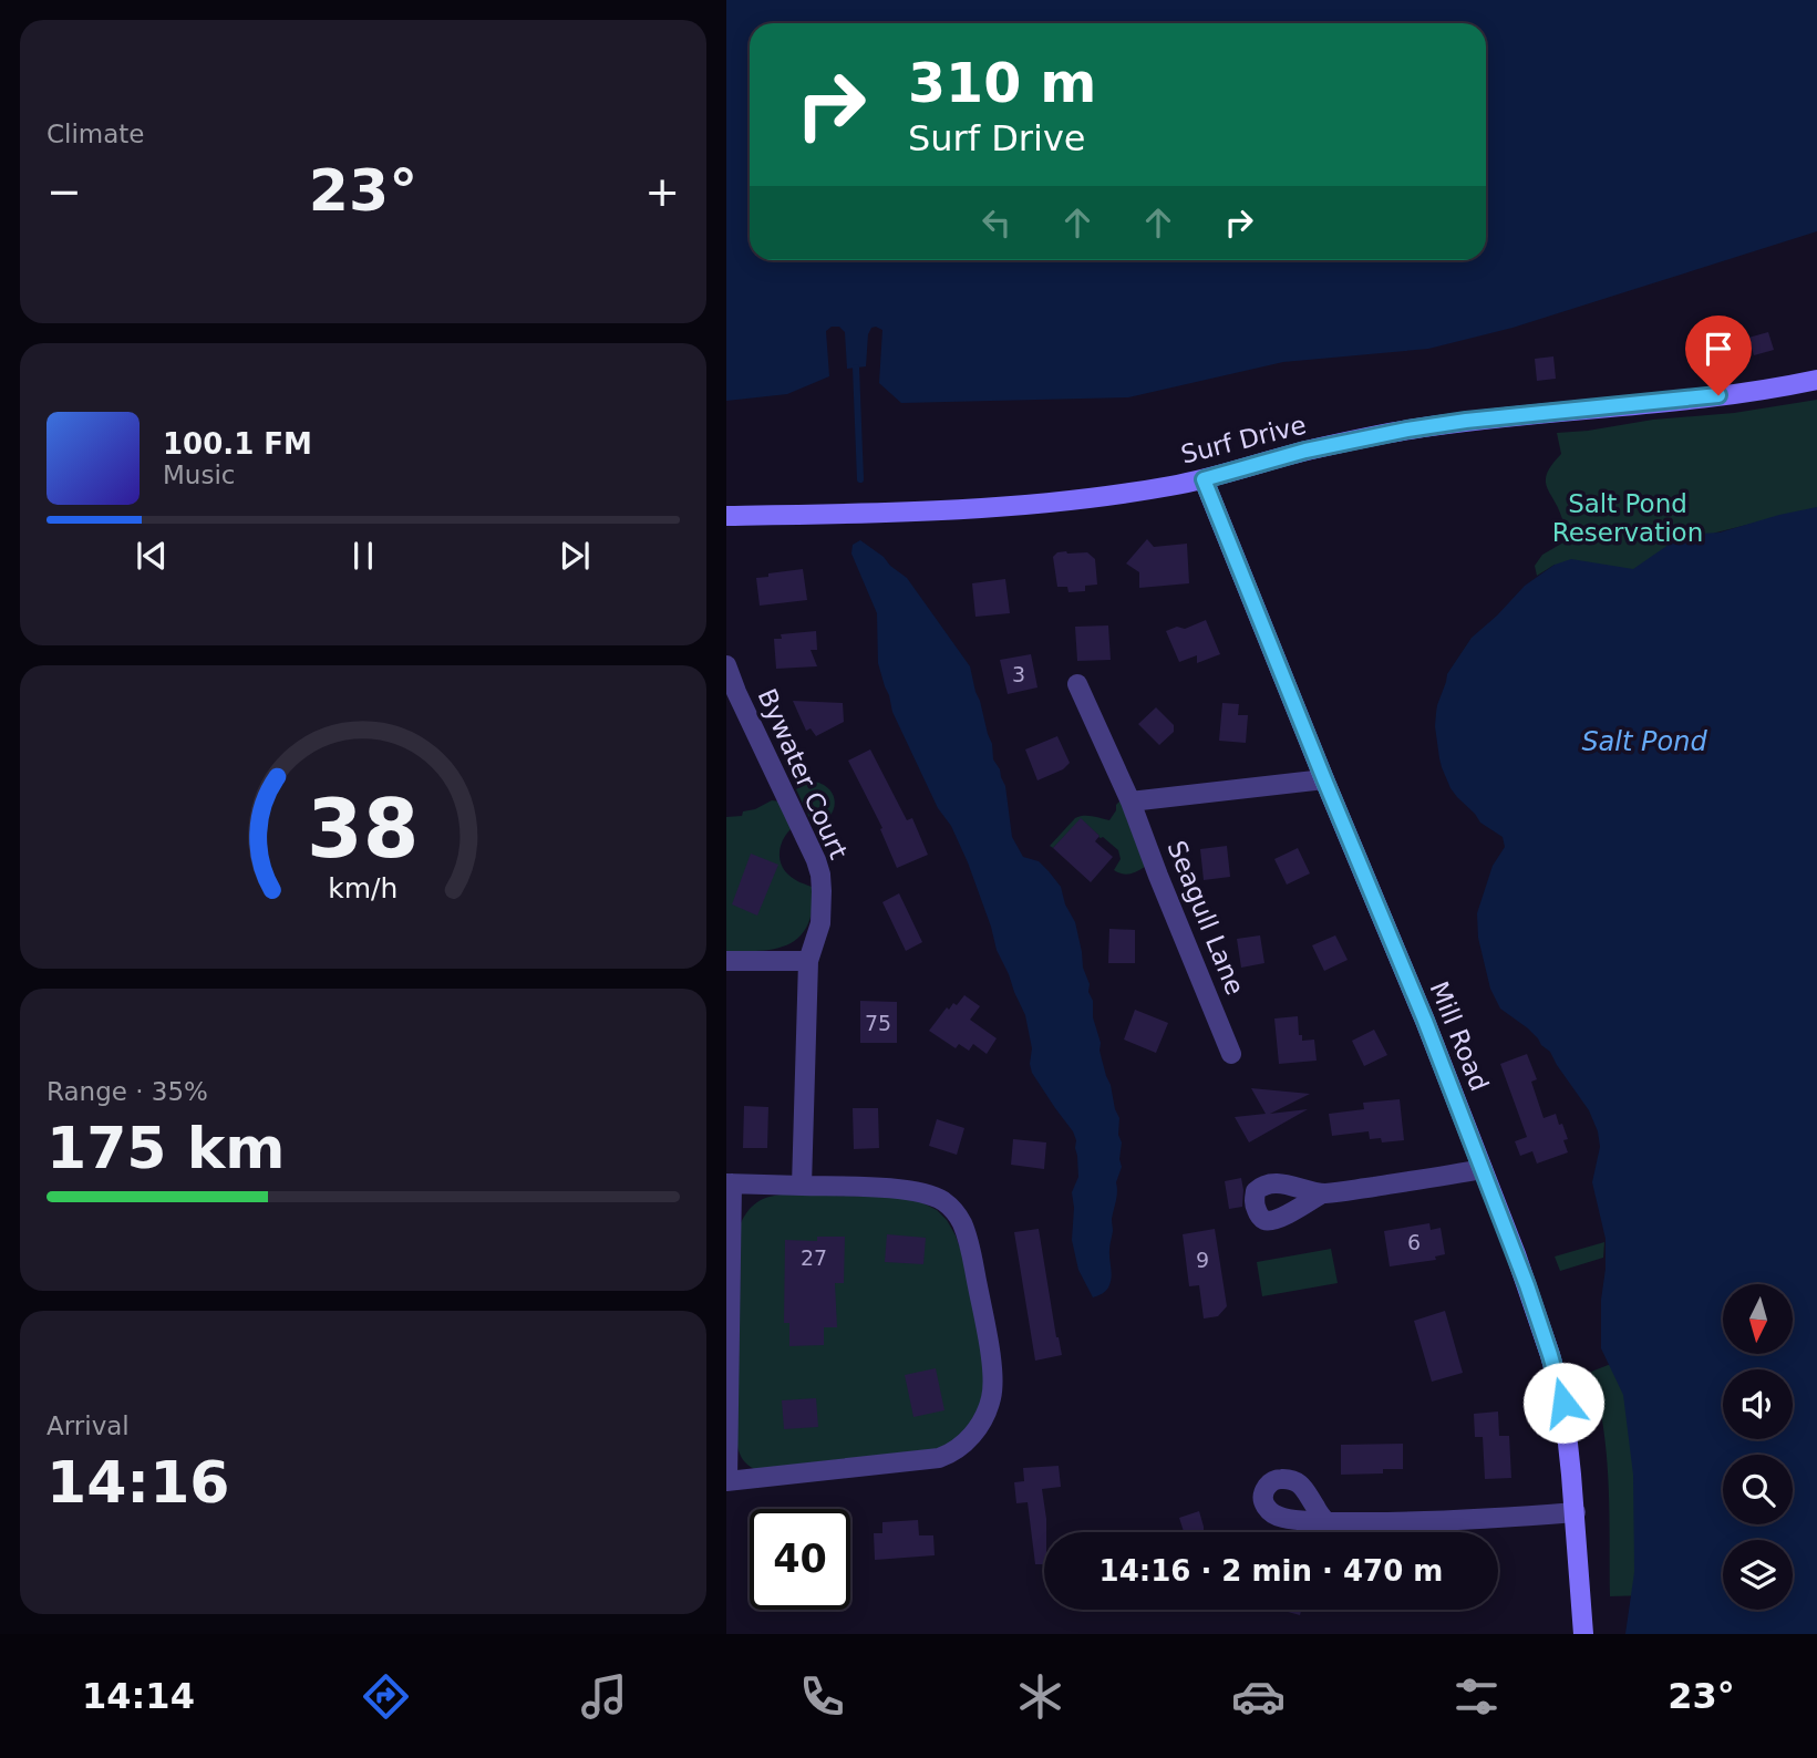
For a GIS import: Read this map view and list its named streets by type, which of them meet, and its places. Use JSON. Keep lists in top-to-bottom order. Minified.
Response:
{"streets":{"street":["Surf Drive","Bywater Court","Seagull Lane","Mill Road"]},"crossings":[["Surf Drive","Mill Road"]],"water":["Salt Pond"],"parks":["Salt Pond Reservation"],"house_numbers":["3","75","6","27","9"],"north":"bottom","page":{"tile":["Climate",["Range · 35%","175 km"],["Arrival","14:16"]],"turn":["310 m","Surf Drive"],"heat":["−","23°","+"],"song":["100.1 FM","Music"],"limit":"40","trip":"14:16 · 2 min · 470 m","tabs":["14:14","23°"],"gauge":["38","km/h"]}}
